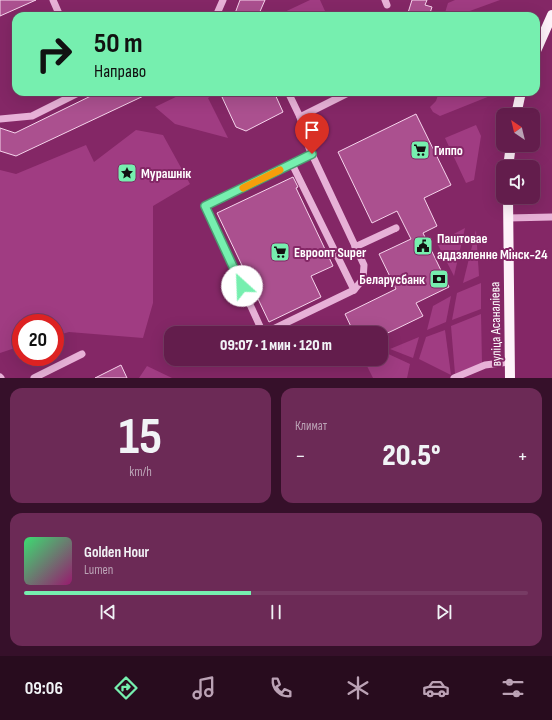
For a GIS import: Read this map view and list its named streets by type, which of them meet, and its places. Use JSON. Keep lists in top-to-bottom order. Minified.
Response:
{"streets":{"main road":["вуліца Асаналіева"]},"places":{"supermarket":["Гиппо","Евроопт Super"],"place":["Мурашнік"],"public building":["Паштовае аддзяленне Мінск-24"],"bank":["Беларусбанк"]},"north":"top left","page":{"turn":["50 m","Направо"],"limit":"20","trip":"09:07 · 1 мин · 120 m","tile":[["15","km/h"],"Климат"],"heat":["−","20.5°","+"],"song":["Golden Hour","Lumen"],"tabs":"09:06"}}
